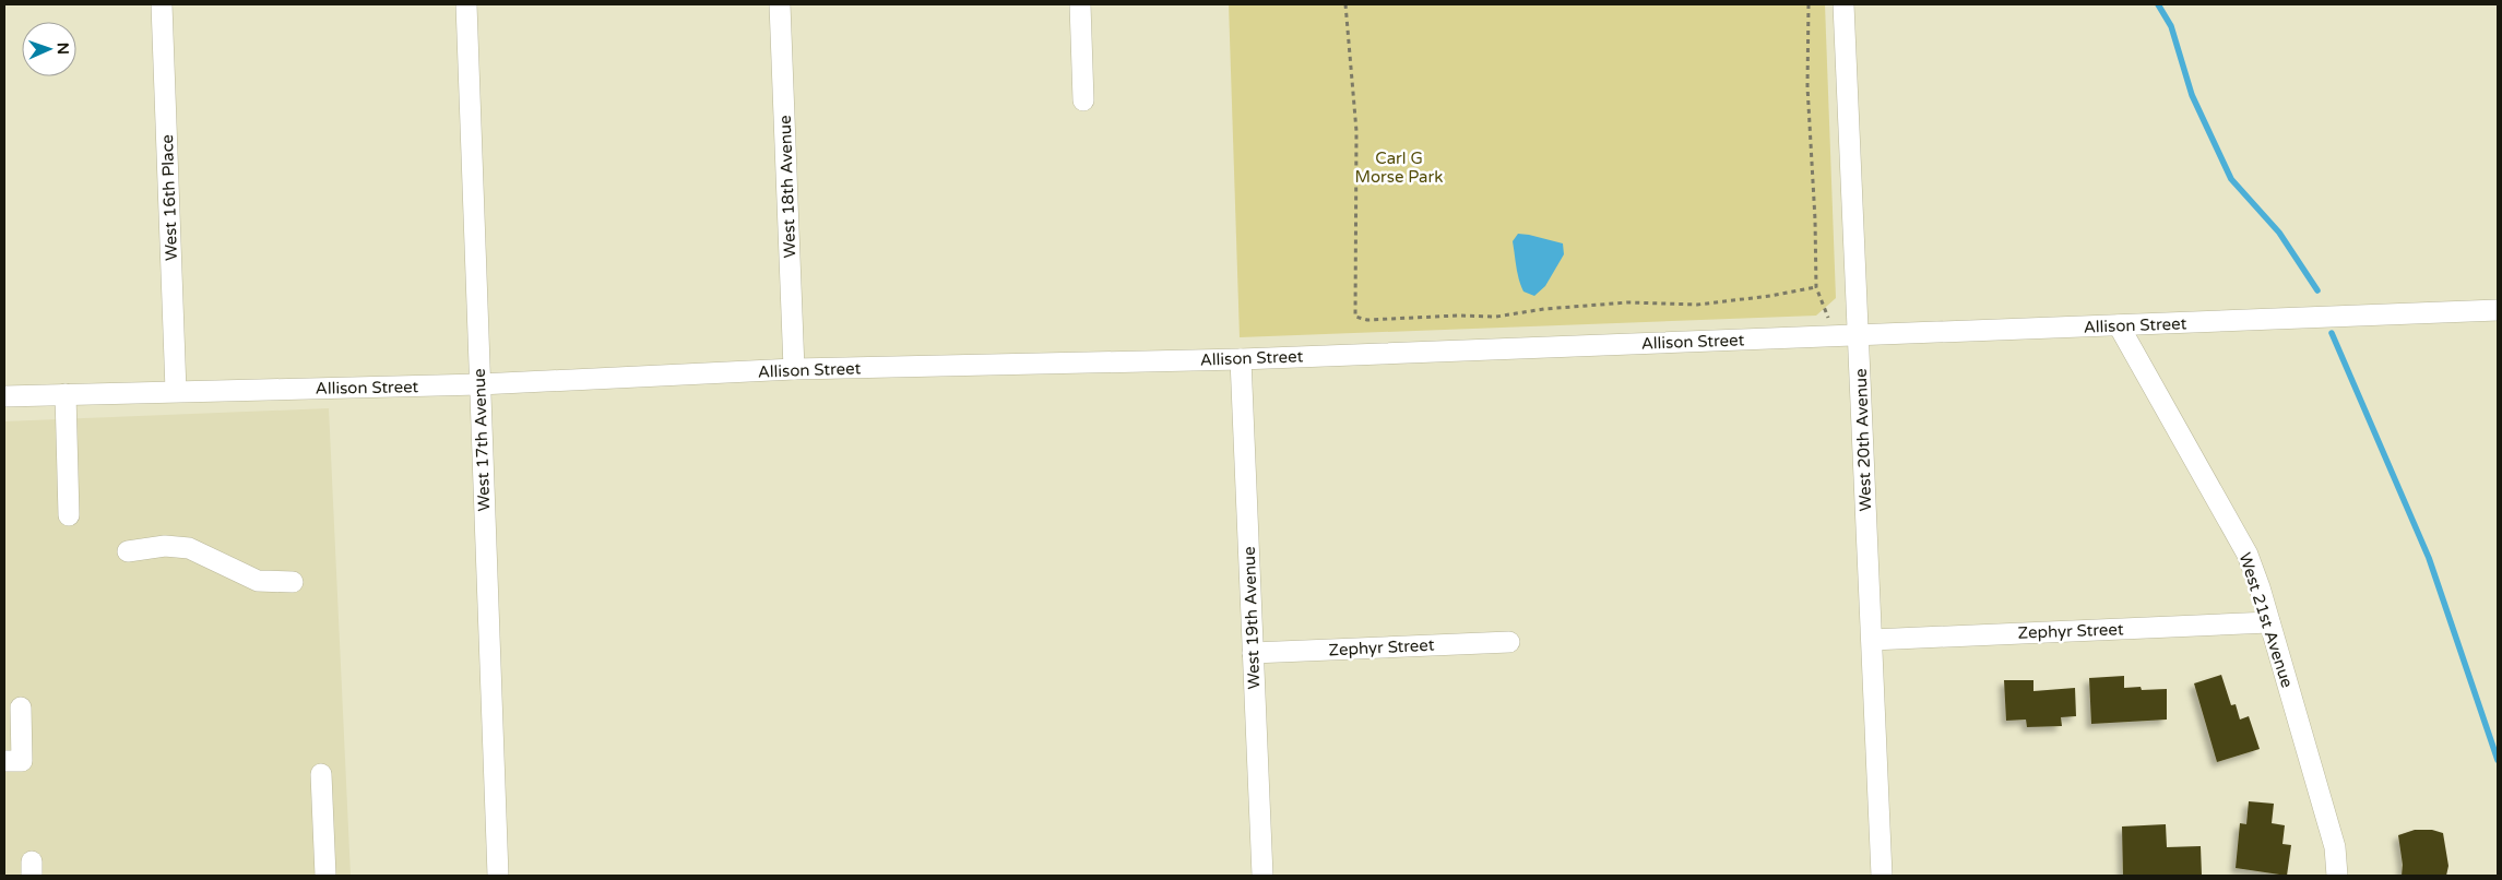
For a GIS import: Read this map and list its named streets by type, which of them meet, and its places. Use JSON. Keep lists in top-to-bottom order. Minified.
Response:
{"streets":{"street":["West 18th Avenue","West 16th Place","Allison Street","West 17th Avenue","West 20th Avenue","West 19th Avenue","West 21st Avenue","Zephyr Street"]},"crossings":[["West 18th Avenue","Allison Street"],["West 16th Place","Allison Street"],["Allison Street","West 17th Avenue"],["Allison Street","West 20th Avenue"],["Allison Street","West 19th Avenue"],["Allison Street","West 21st Avenue"],["West 20th Avenue","Zephyr Street"],["West 19th Avenue","Zephyr Street"],["West 21st Avenue","Zephyr Street"]],"parks":["Carl G Morse Park"],"north":"right"}
